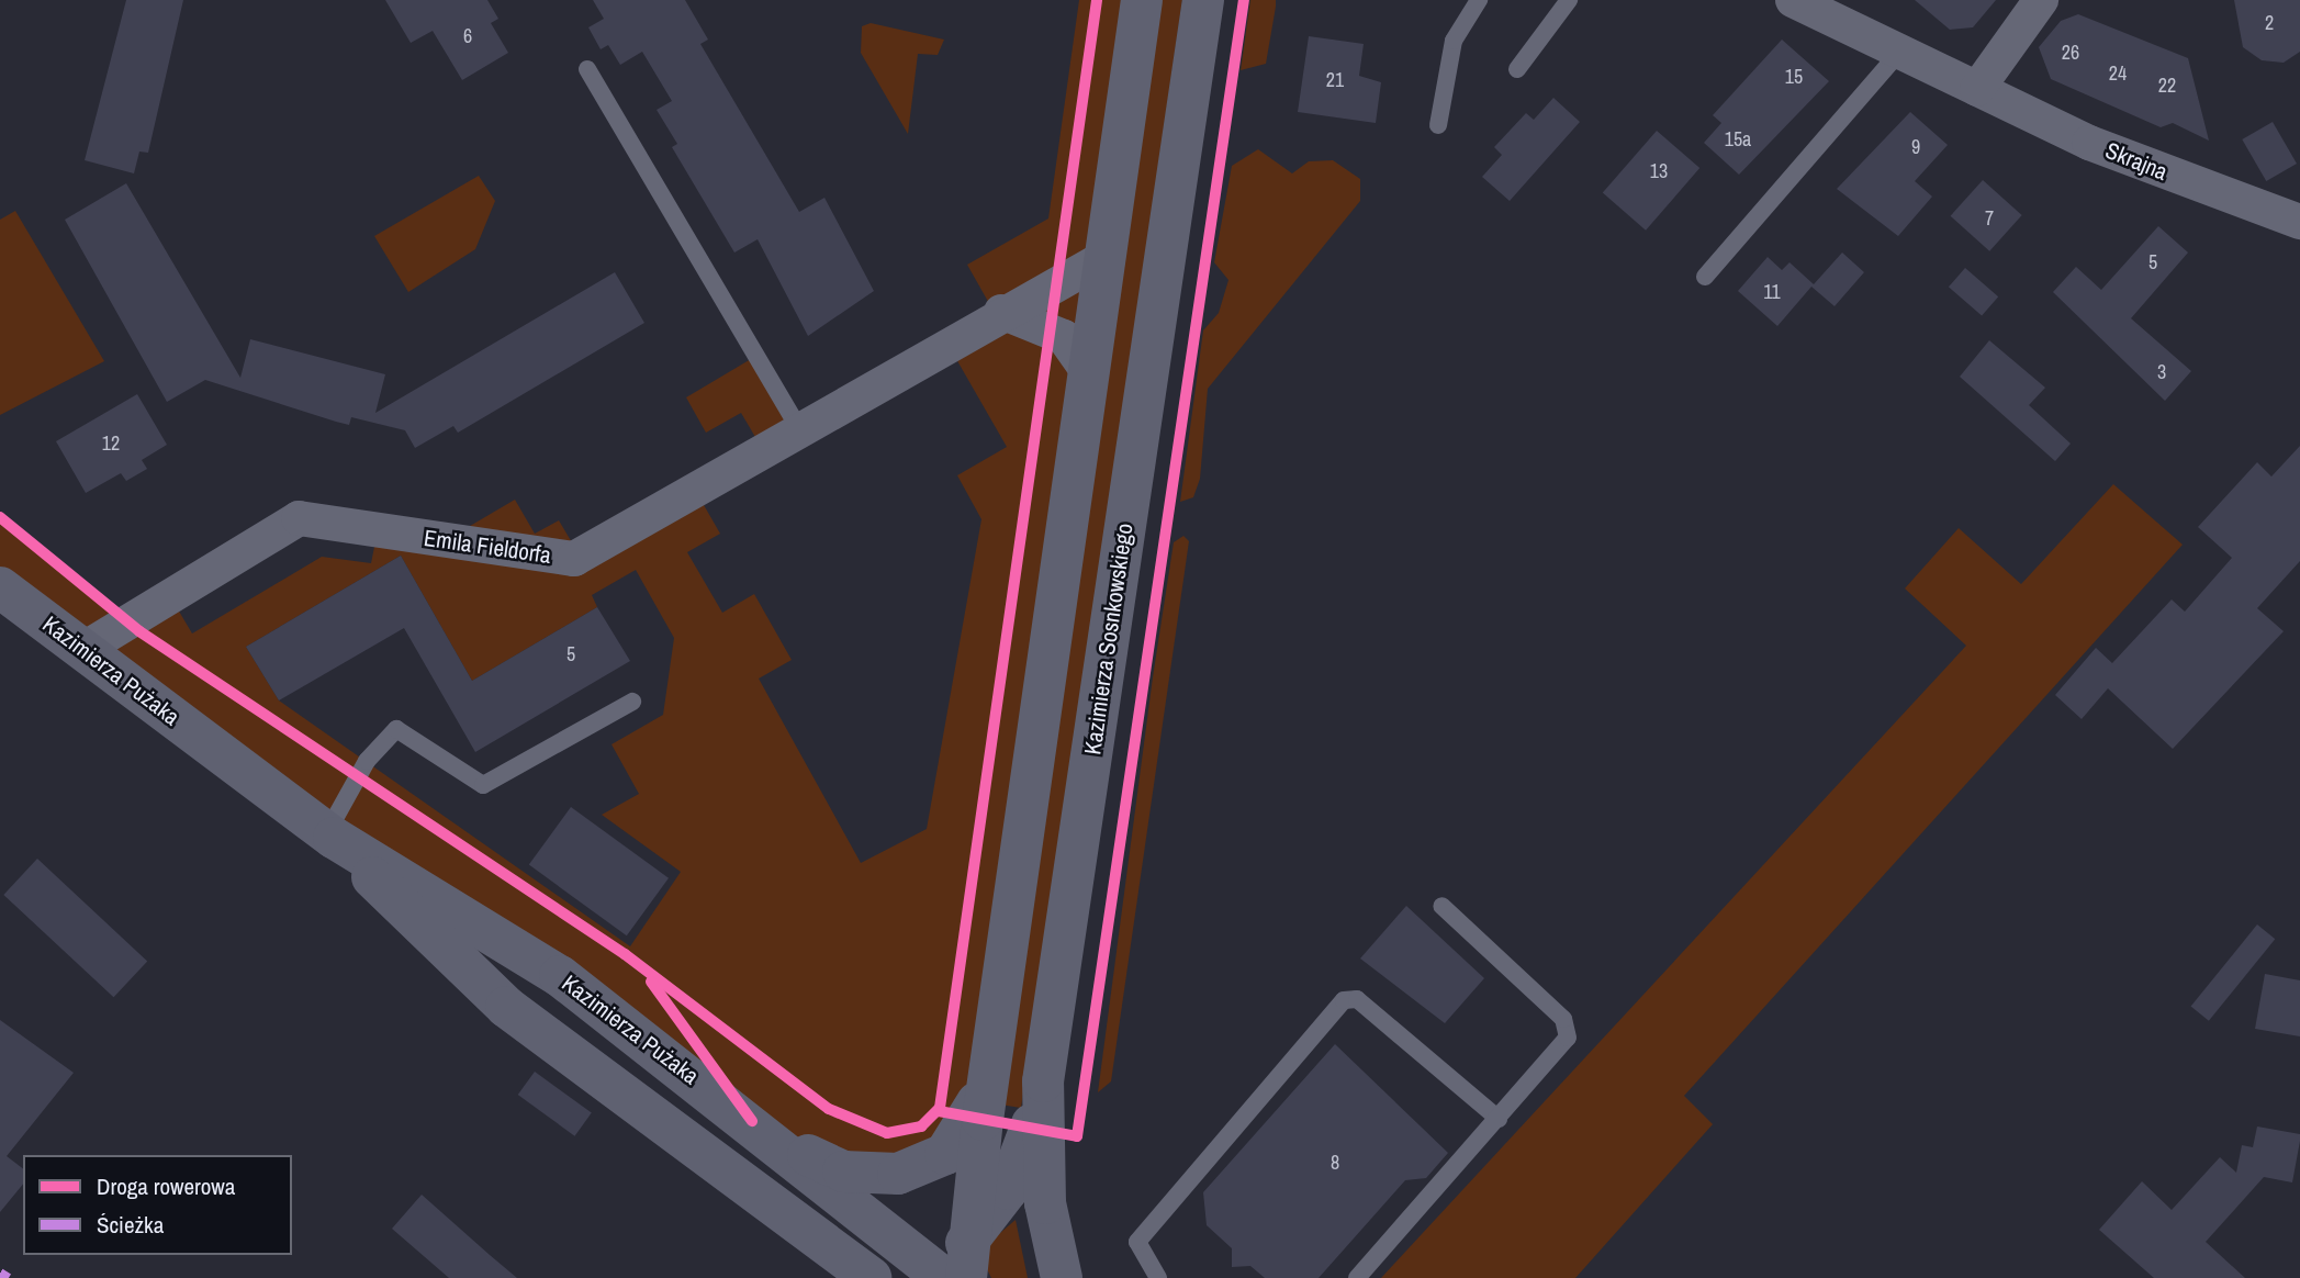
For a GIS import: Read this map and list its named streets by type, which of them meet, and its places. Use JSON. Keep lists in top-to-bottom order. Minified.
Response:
{"streets":{"street":["Skrajna","Emila Fieldorfa","Kazimierza Sosnkowskiego","Kazimierza Pużaka"]},"crossings":[["Emila Fieldorfa","Kazimierza Pużaka"]],"house_numbers":["2","6","26","24","15","21","22","15a","9","13","7","5","11","3","12","5","8"],"legend":["Droga rowerowa","Ścieżka"]}
